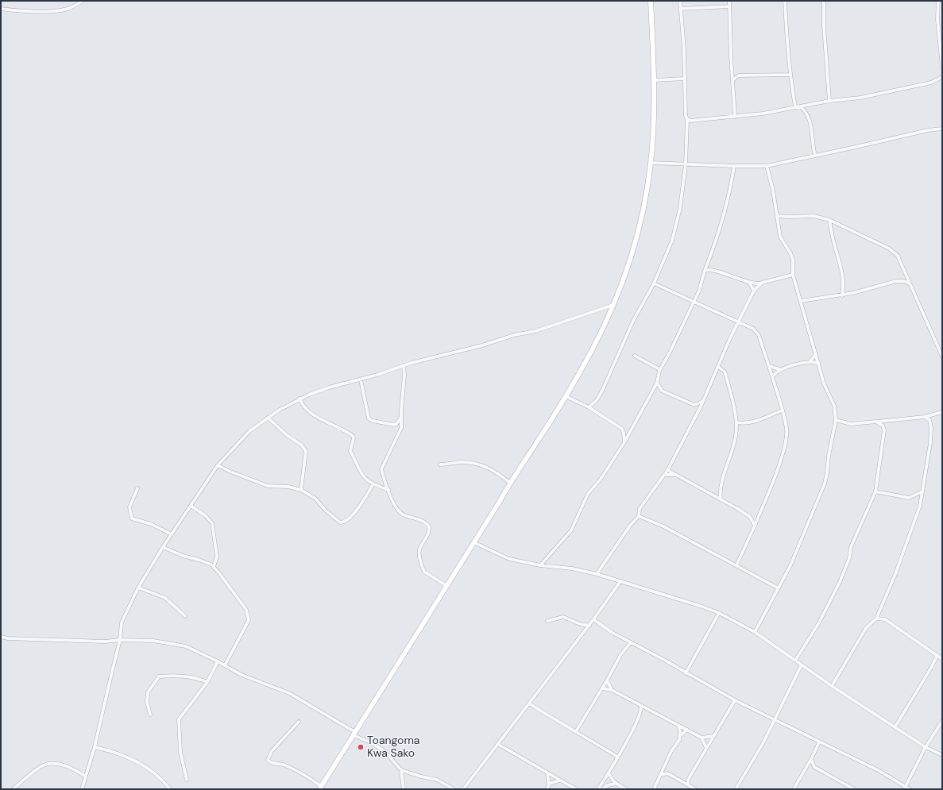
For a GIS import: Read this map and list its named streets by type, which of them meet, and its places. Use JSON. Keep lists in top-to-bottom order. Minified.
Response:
{"places":["Toangoma Kwa Sako"]}
